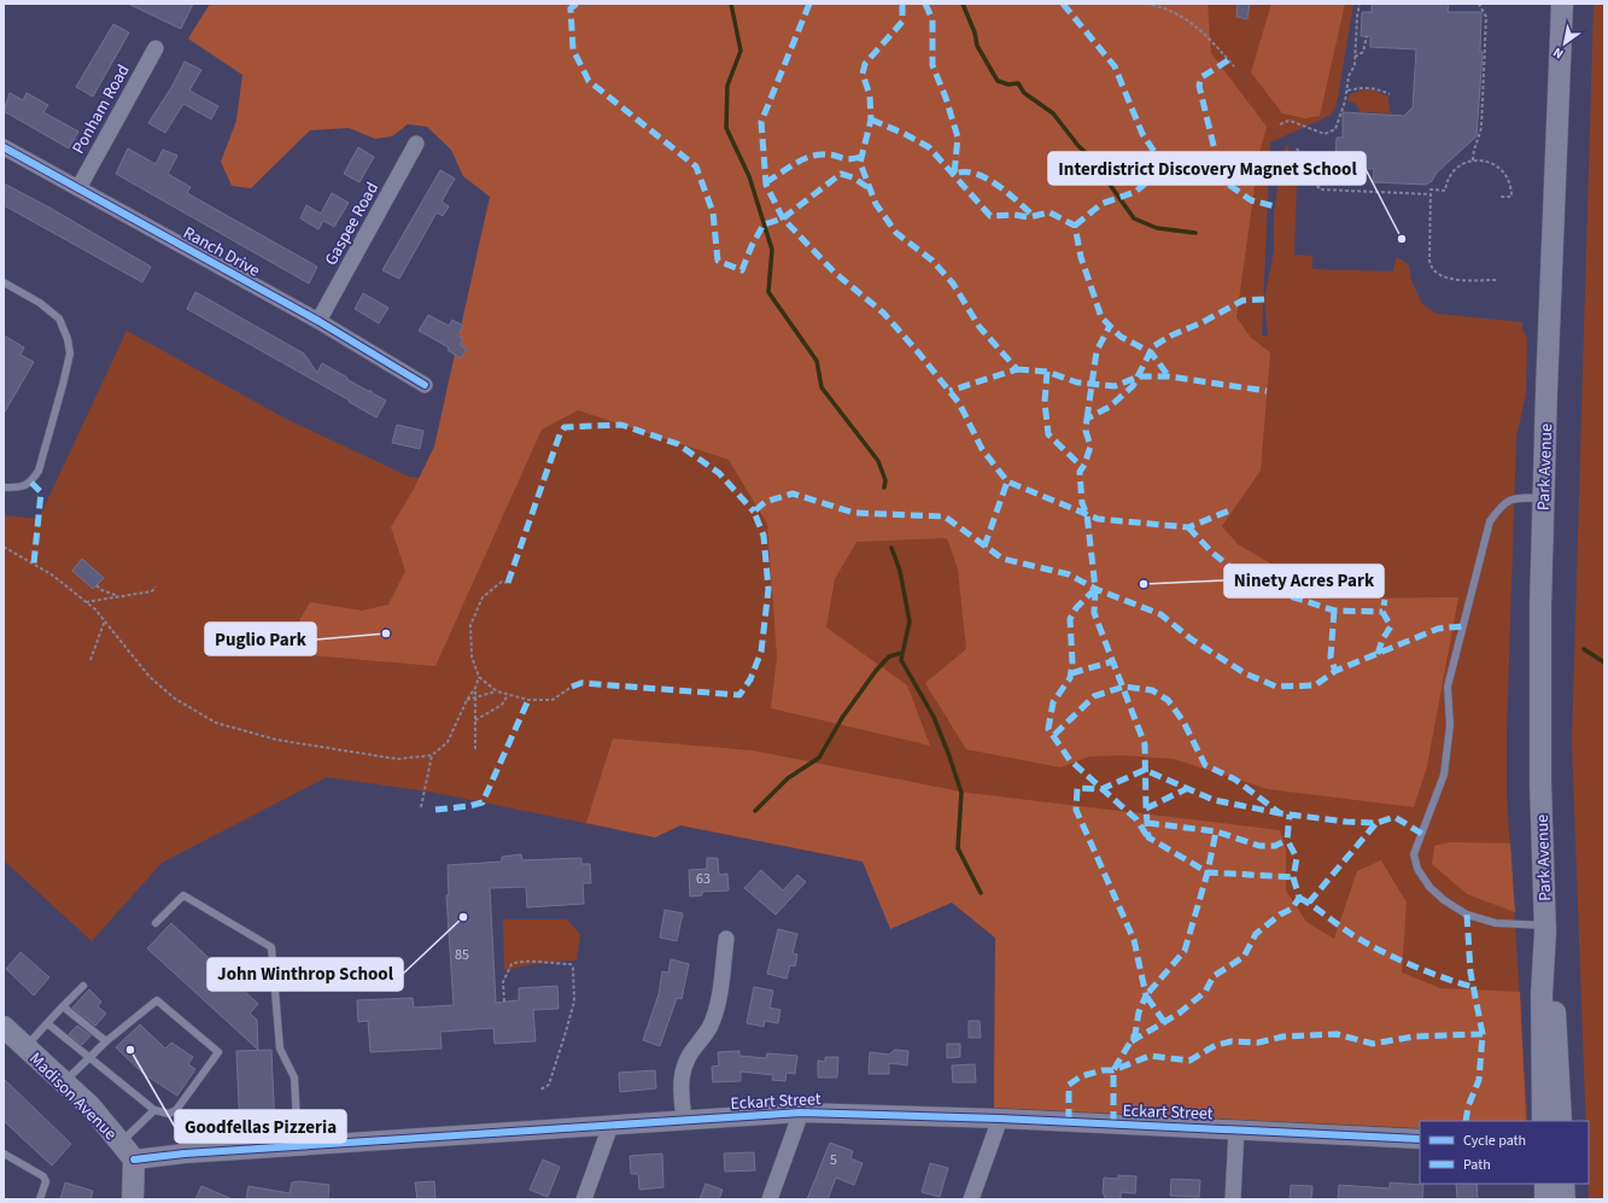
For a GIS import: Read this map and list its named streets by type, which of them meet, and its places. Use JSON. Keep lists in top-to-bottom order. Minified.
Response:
{"streets":{"main road":["Park Avenue","Madison Avenue"],"street":["Ponham Road","Gaspee Road","Ranch Drive","Eckart Street"]},"crossings":[["Ponham Road","Ranch Drive"],["Gaspee Road","Ranch Drive"],["Madison Avenue","Eckart Street"]],"places":["Interdistrict Discovery Magnet School","Ninety Acres Park","Puglio Park","John Winthrop School","Goodfellas Pizzeria"],"house_numbers":["63","85","5"],"legend":["Cycle path","Path"],"north":"bottom left"}
